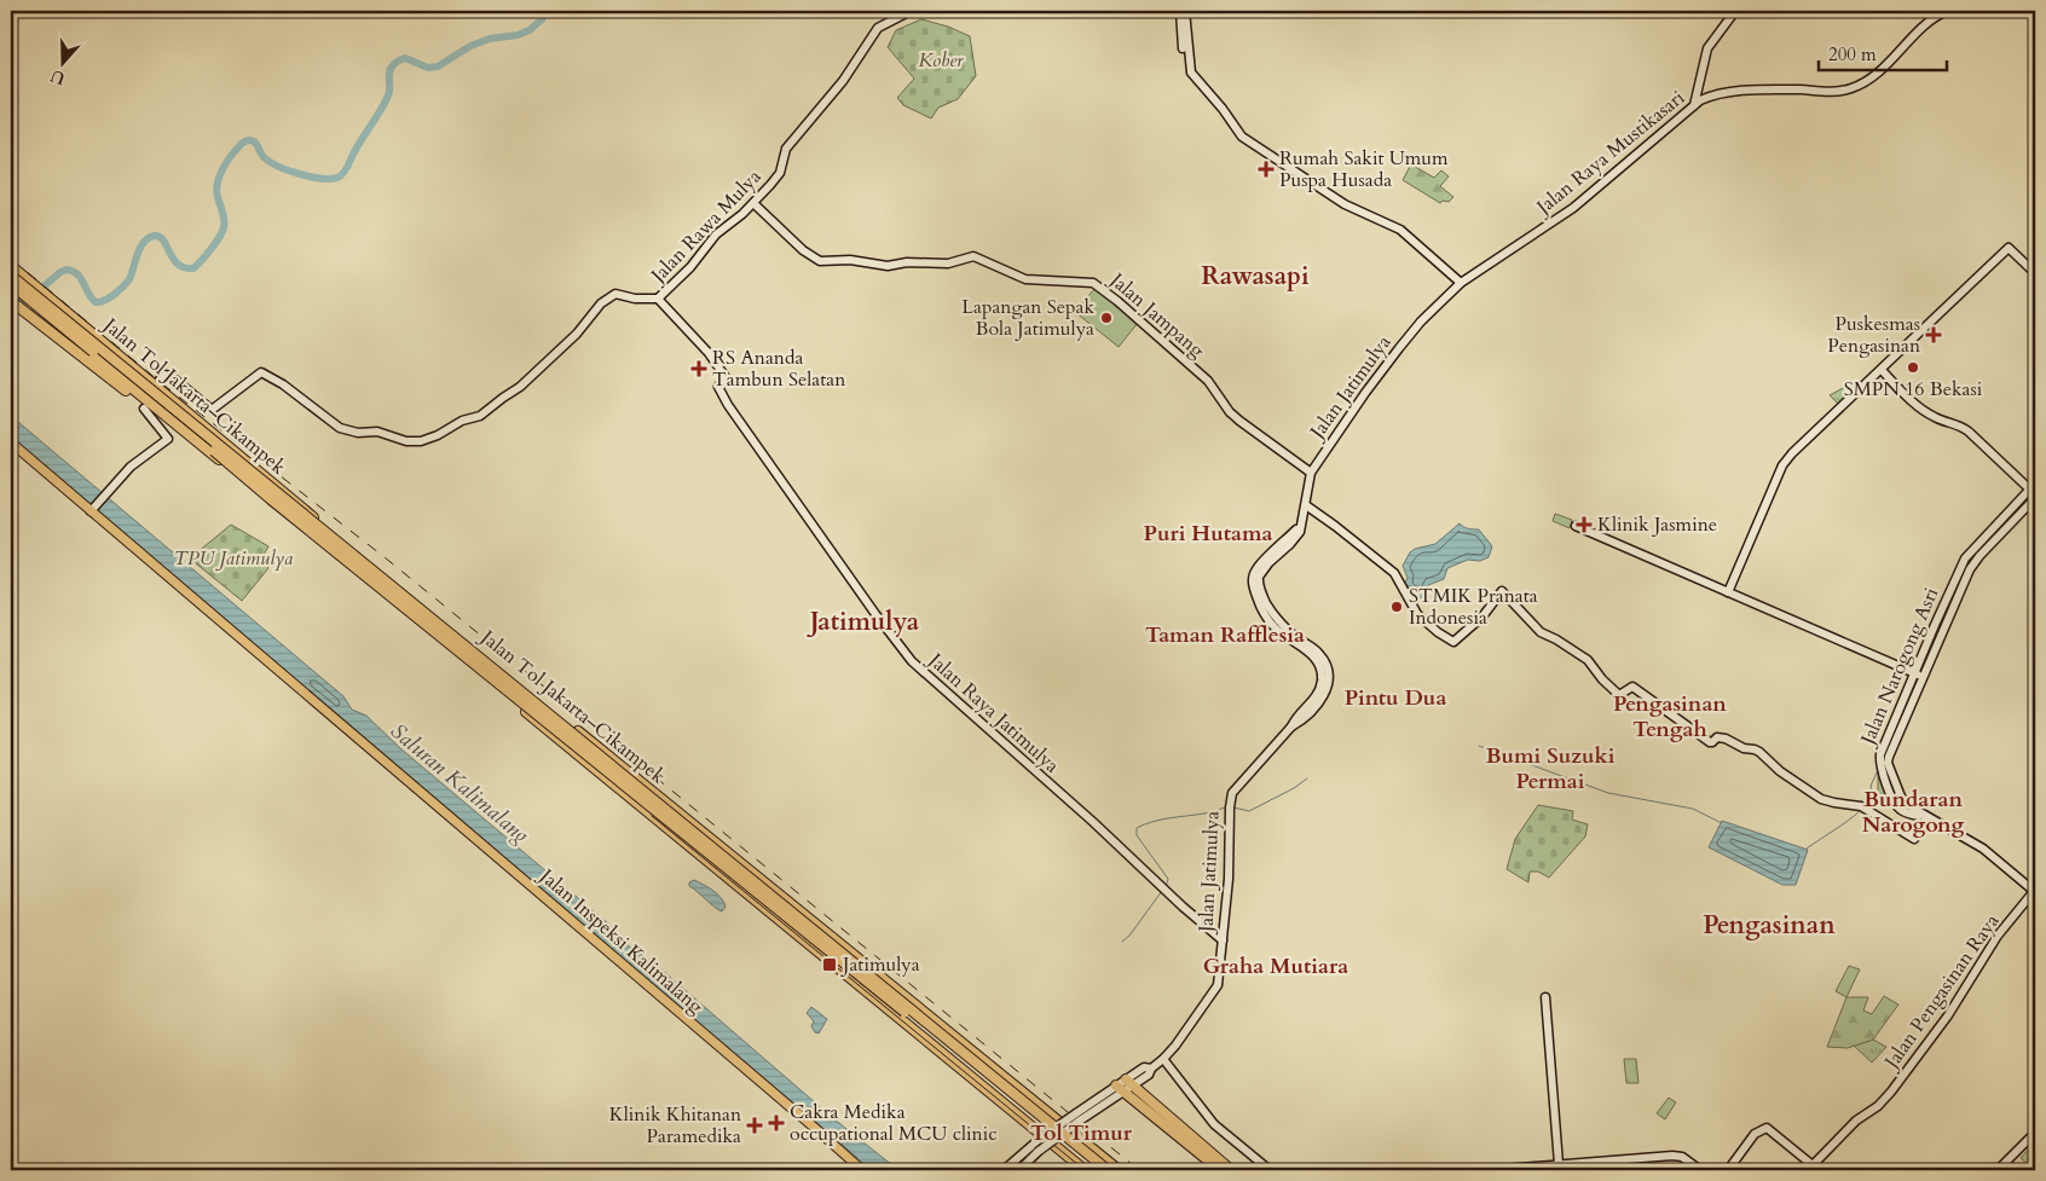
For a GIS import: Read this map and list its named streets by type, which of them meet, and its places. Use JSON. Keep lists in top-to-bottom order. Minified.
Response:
{"streets":{"highway":["Jalan Tol Jakarta–Cikampek"],"main road":["Jalan Inspeksi Kalimalang"],"street":["Jalan Raya Mustikasari","Jalan Rawa Mulya","Jalan Jampang","Jalan Jatimulya","Jalan Narogong Asri","Jalan Raya Jatimulya","Jalan Pengasinan Raya"]},"crossings":[["Jalan Raya Mustikasari","Jalan Jatimulya"],["Jalan Rawa Mulya","Jalan Jampang"],["Jalan Rawa Mulya","Jalan Raya Jatimulya"],["Jalan Jampang","Jalan Jatimulya"],["Jalan Jatimulya","Jalan Raya Jatimulya"],["Jalan Narogong Asri","Jalan Pengasinan Raya"]],"districts":["Rawasapi","Puri Hutama","Jatimulya","Taman Rafflesia","Pintu Dua","Pengasinan Tengah","Bumi Suzuki Permai","Bundaran Narogong","Pengasinan","Graha Mutiara","Tol Timur"],"water":["Saluran Kalimalang"],"parks":["Kober","TPU Jatimulya"],"places":{"health":["Rumah Sakit Umum Puspa Husada","Puskesmas Pengasinan","RS Ananda Tambun Selatan","Klinik Jasmine","Cakra Medika occupational MCU clinic","Klinik Khitanan Paramedika"],"other":["Lapangan Sepak Bola Jatimulya","SMPN 16 Bekasi","STMIK Pranata Indonesia"],"transit":["Jatimulya"]},"scale_bar":"200 m","north":"bottom"}
